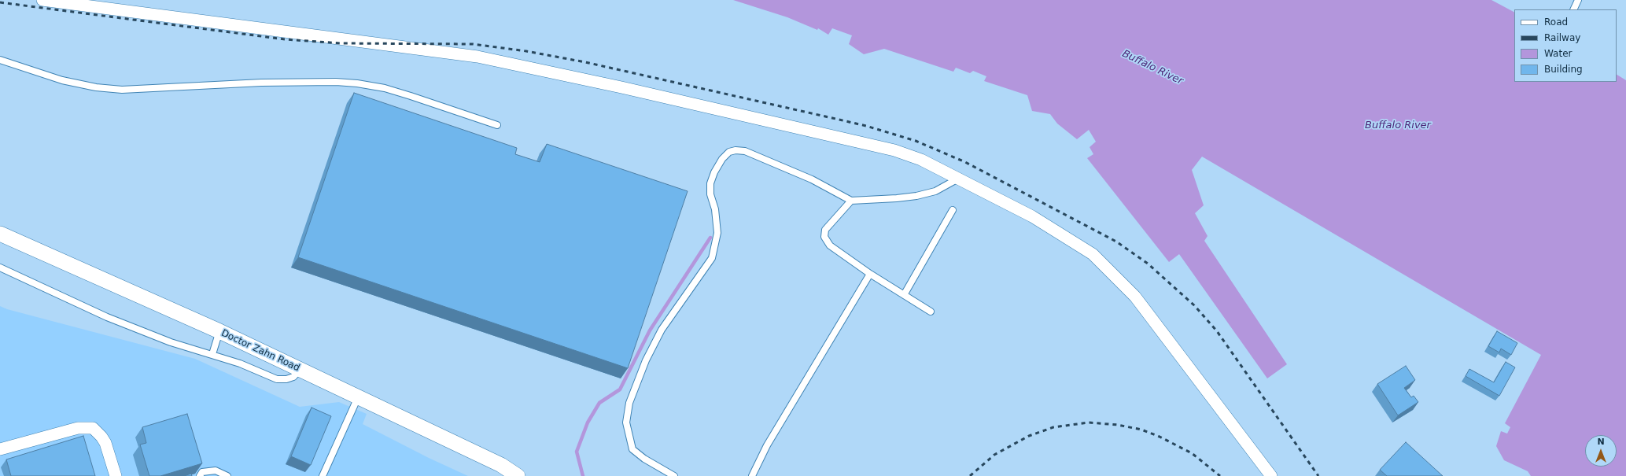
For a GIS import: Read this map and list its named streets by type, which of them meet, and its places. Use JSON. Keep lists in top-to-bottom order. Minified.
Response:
{"streets":{"street":["Doctor Zahn Road"]},"water":["Buffalo River"],"legend":["Road","Railway","Water","Building"],"north":"top"}
